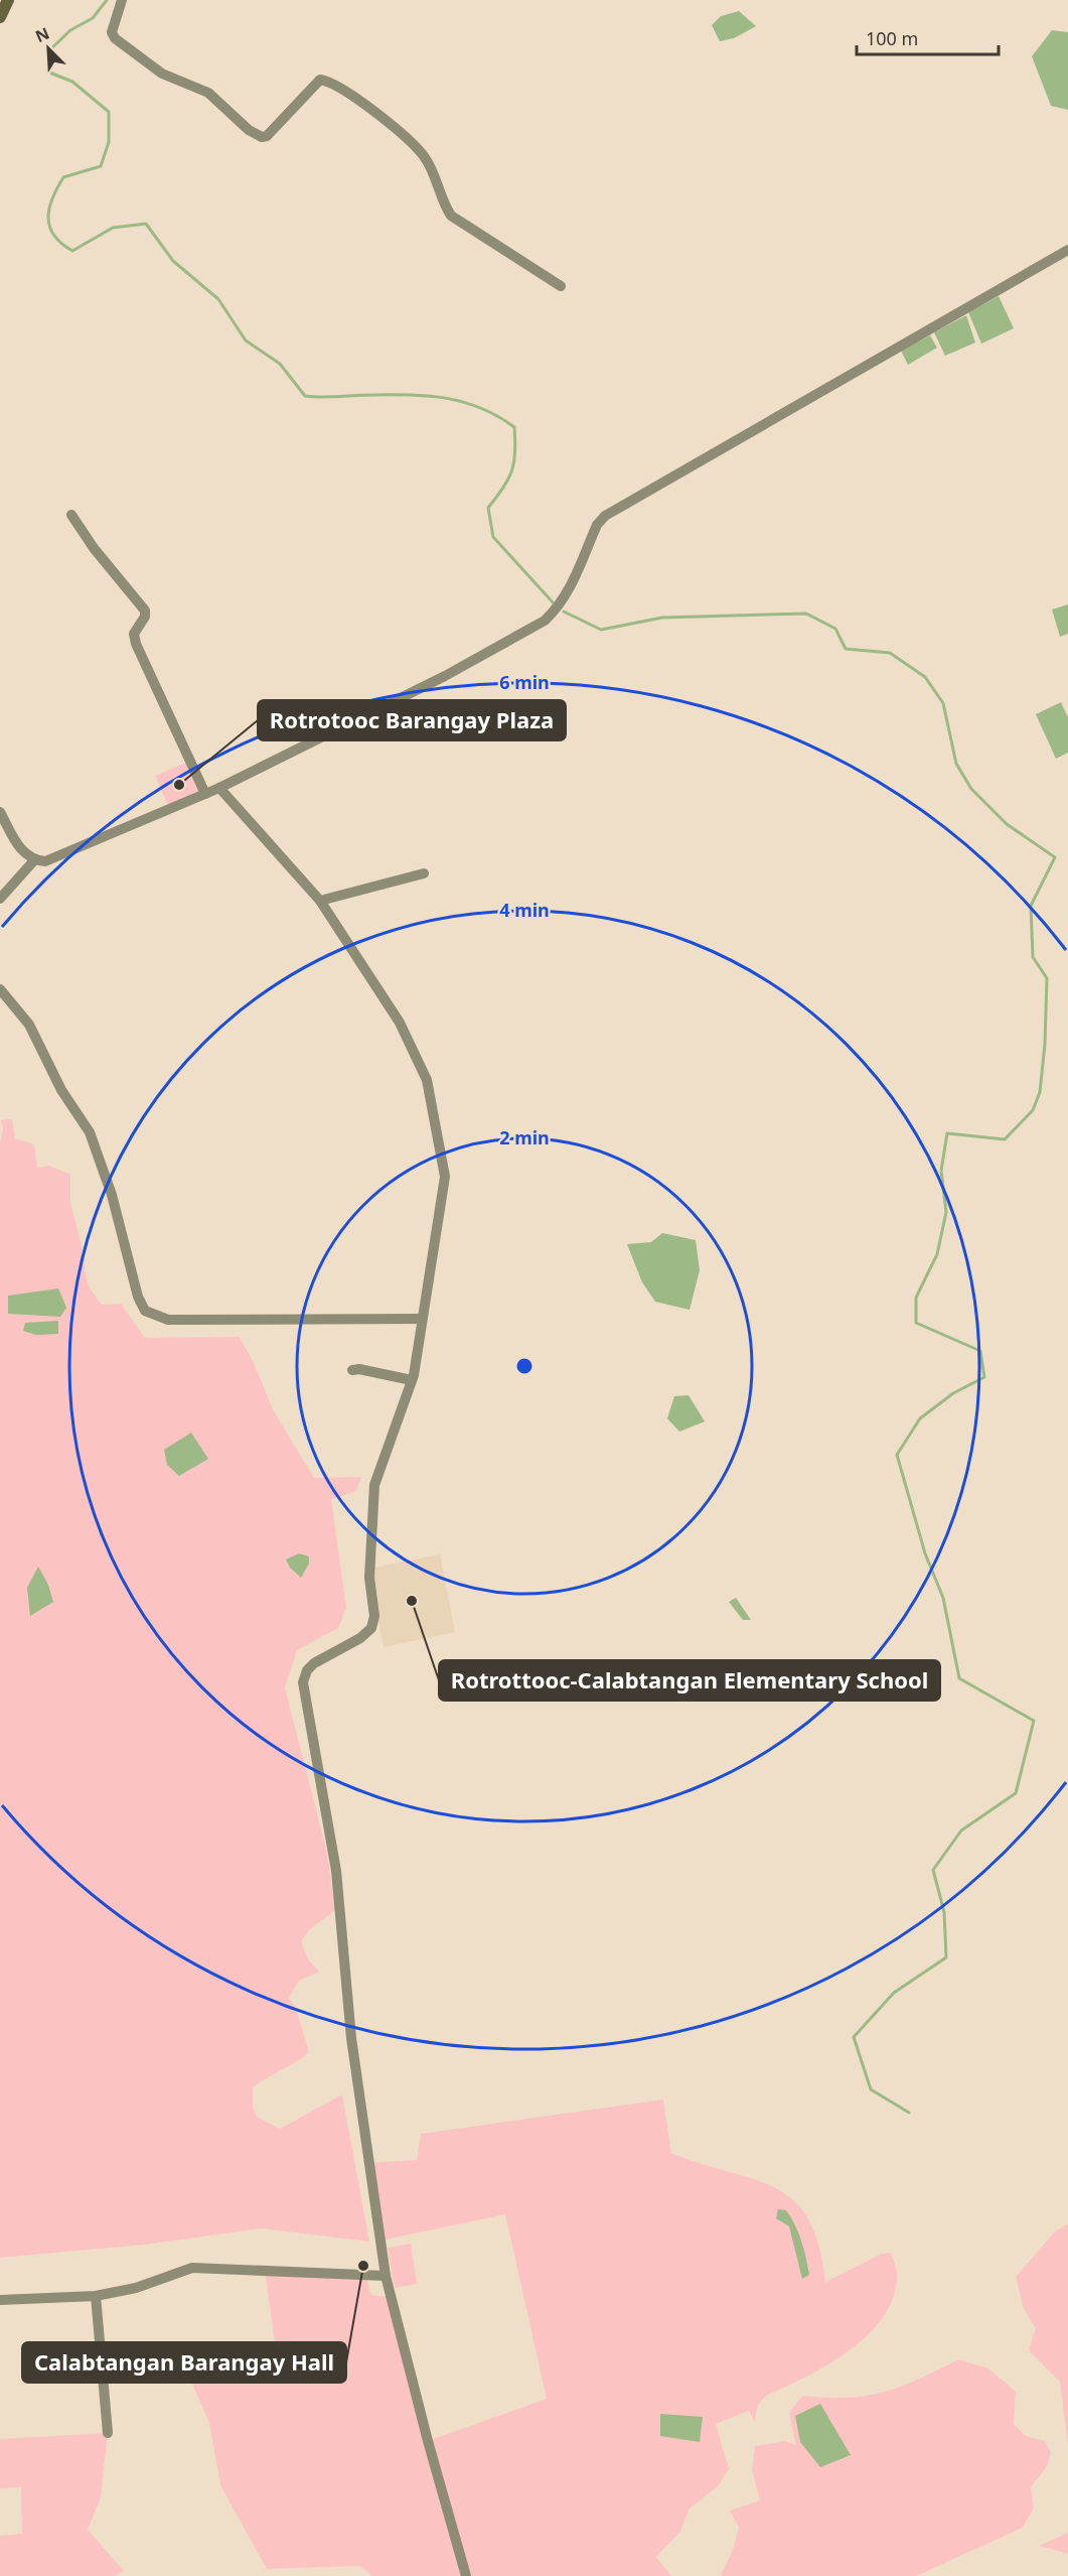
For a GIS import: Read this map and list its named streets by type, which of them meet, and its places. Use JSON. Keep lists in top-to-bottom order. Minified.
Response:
{"places":["Rotrotooc Barangay Plaza","Rotrottooc-Calabtangan Elementary School","Calabtangan Barangay Hall"],"scale_bar":"100 m","north":"top left","rings":["6 min","4 min","2 min"]}
